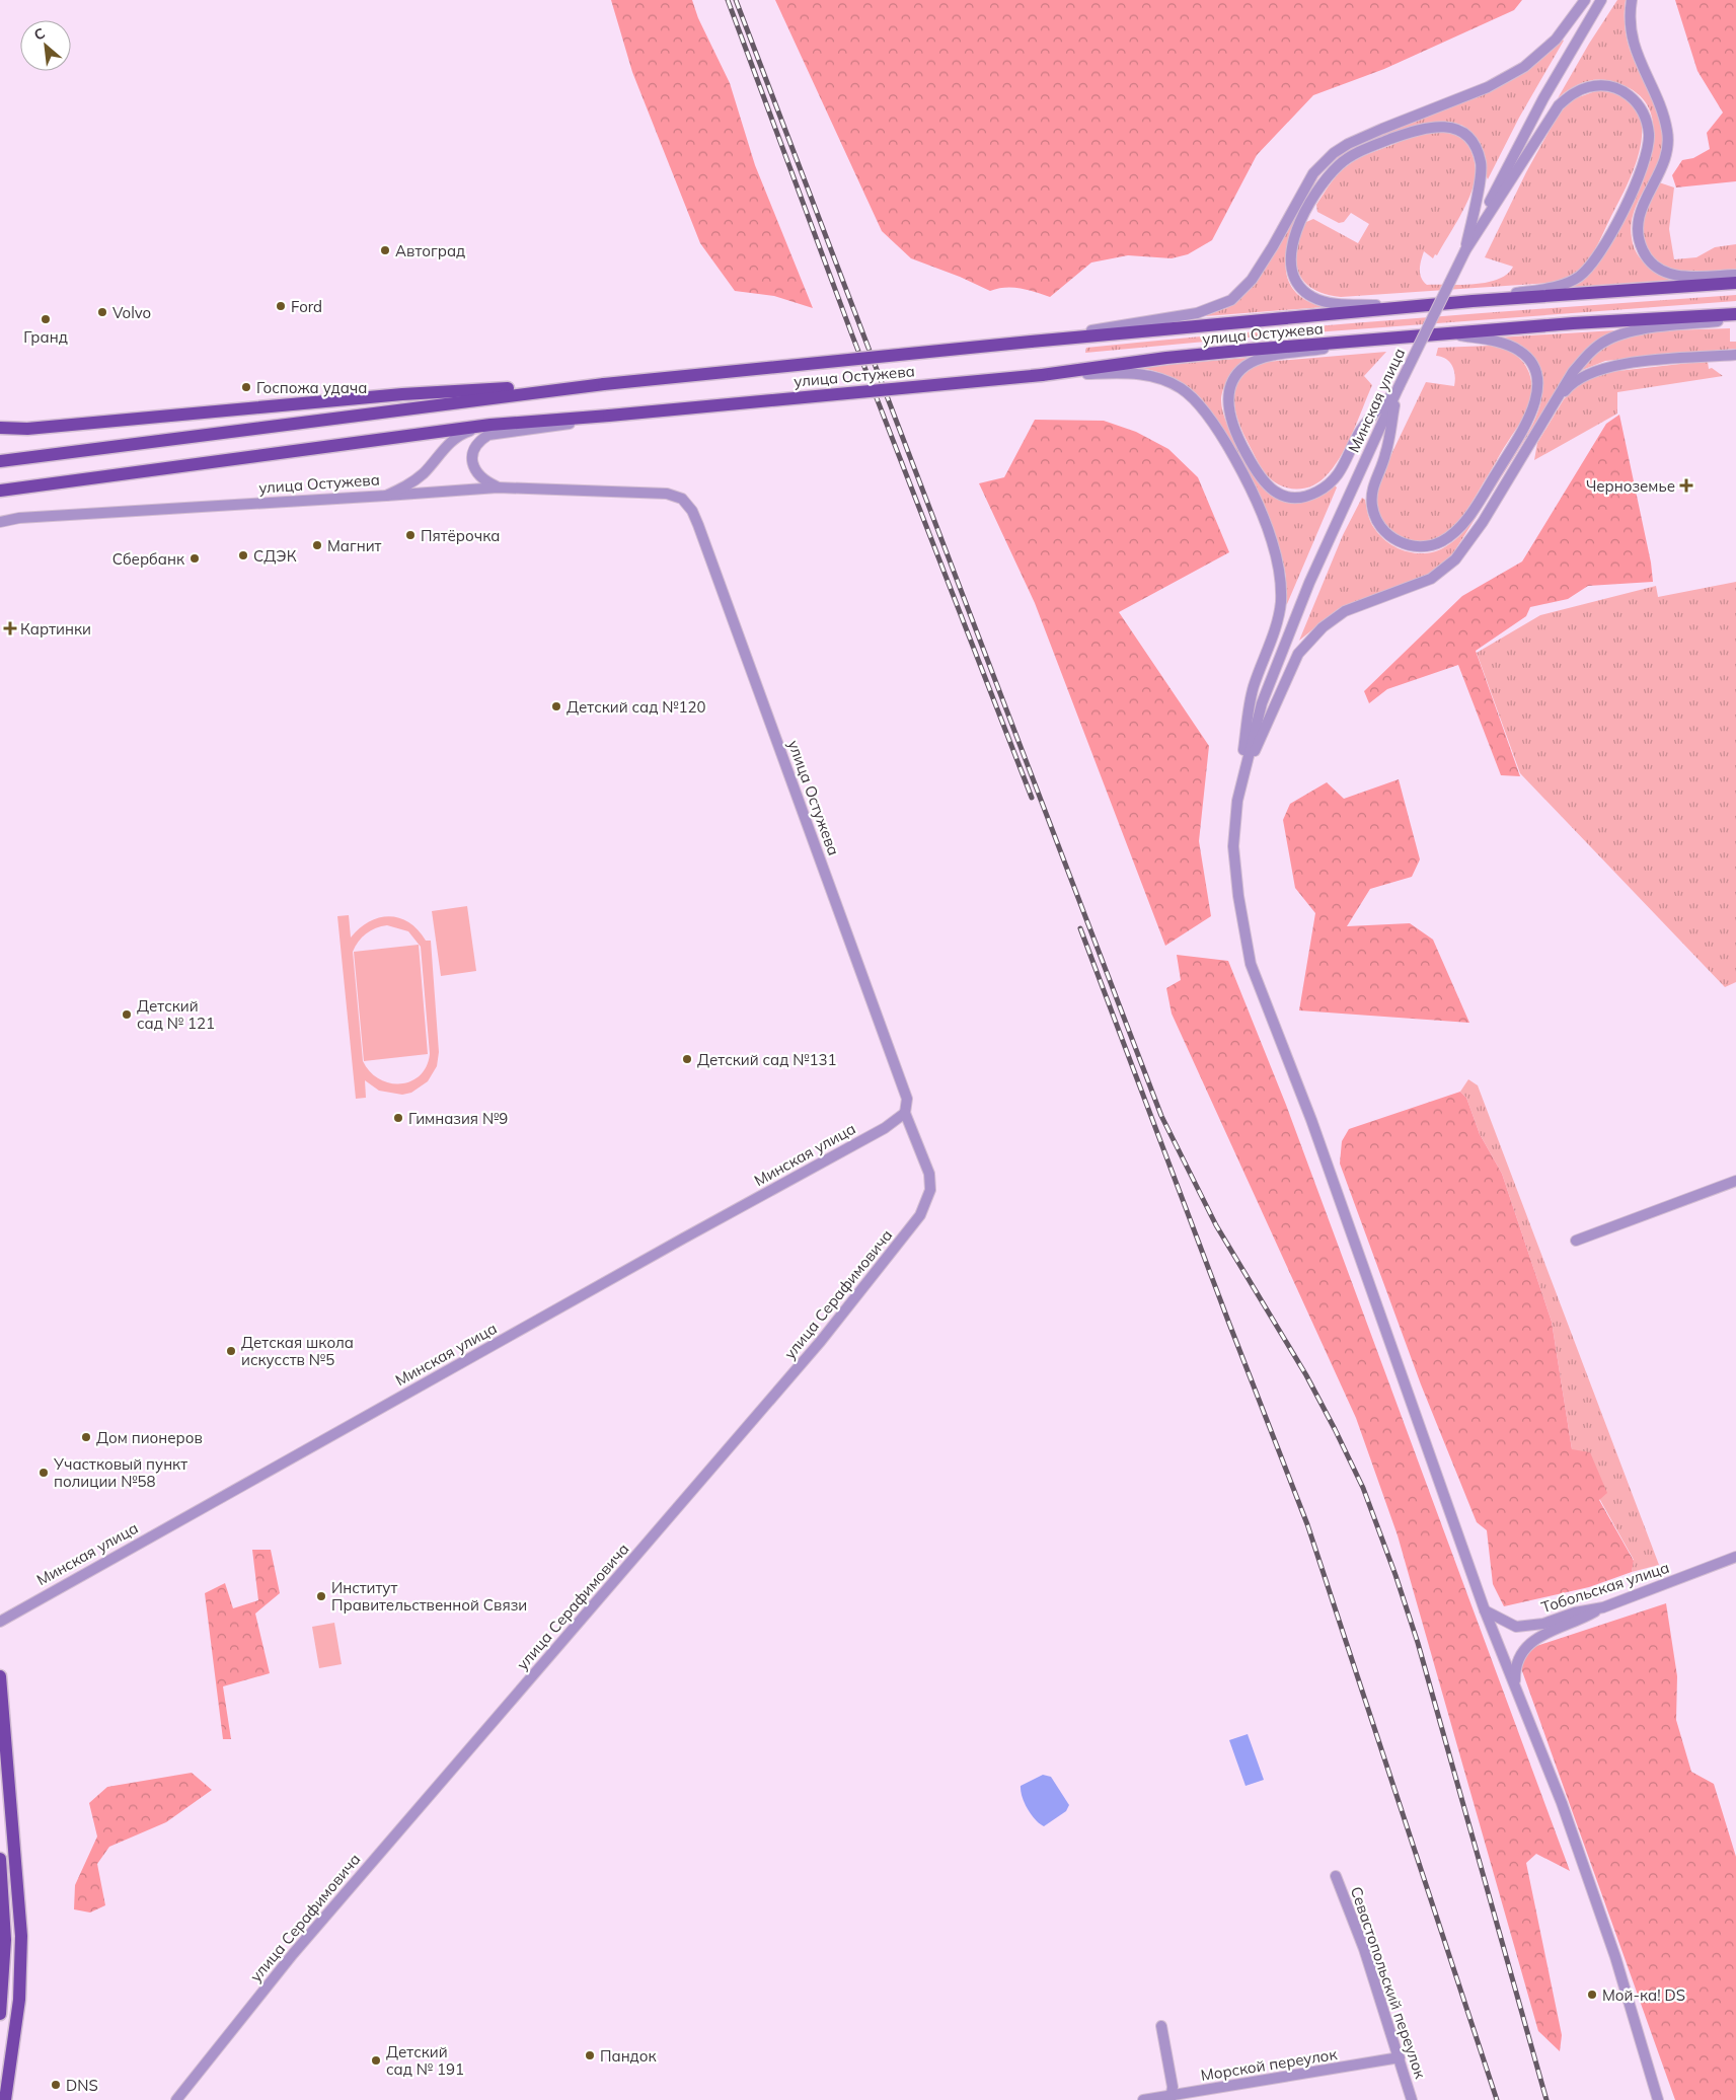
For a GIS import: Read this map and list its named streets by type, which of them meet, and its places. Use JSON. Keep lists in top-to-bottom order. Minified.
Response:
{"streets":{"main road":["улица Остужева"],"street":["Минская улица","улица Серафимовича","Тобольская улица","Севастопольский переулок","Морской переулок"]},"crossings":[["улица Остужева","Минская улица"],["улица Остужева","улица Серафимовича"],["Минская улица","улица Серафимовича"],["Минская улица","Тобольская улица"],["Севастопольский переулок","Морской переулок"]],"places":{"other":["Автоград","Ford","Volvo","Гранд","Госпожа удача","Пятёрочка","Магнит","СДЭК","Сбербанк","Детский сад №120","Детский сад № 121","Детский сад №131","Гимназия №9","Детская школа искусств №5","Дом пионеров","Участковый пункт полиции №58","Институт Правительственной Связи","Мой-ка! DS","Пандок","Детский сад № 191","DNS"],"health":["Черноземье","Картинки"]},"north":"top left"}
